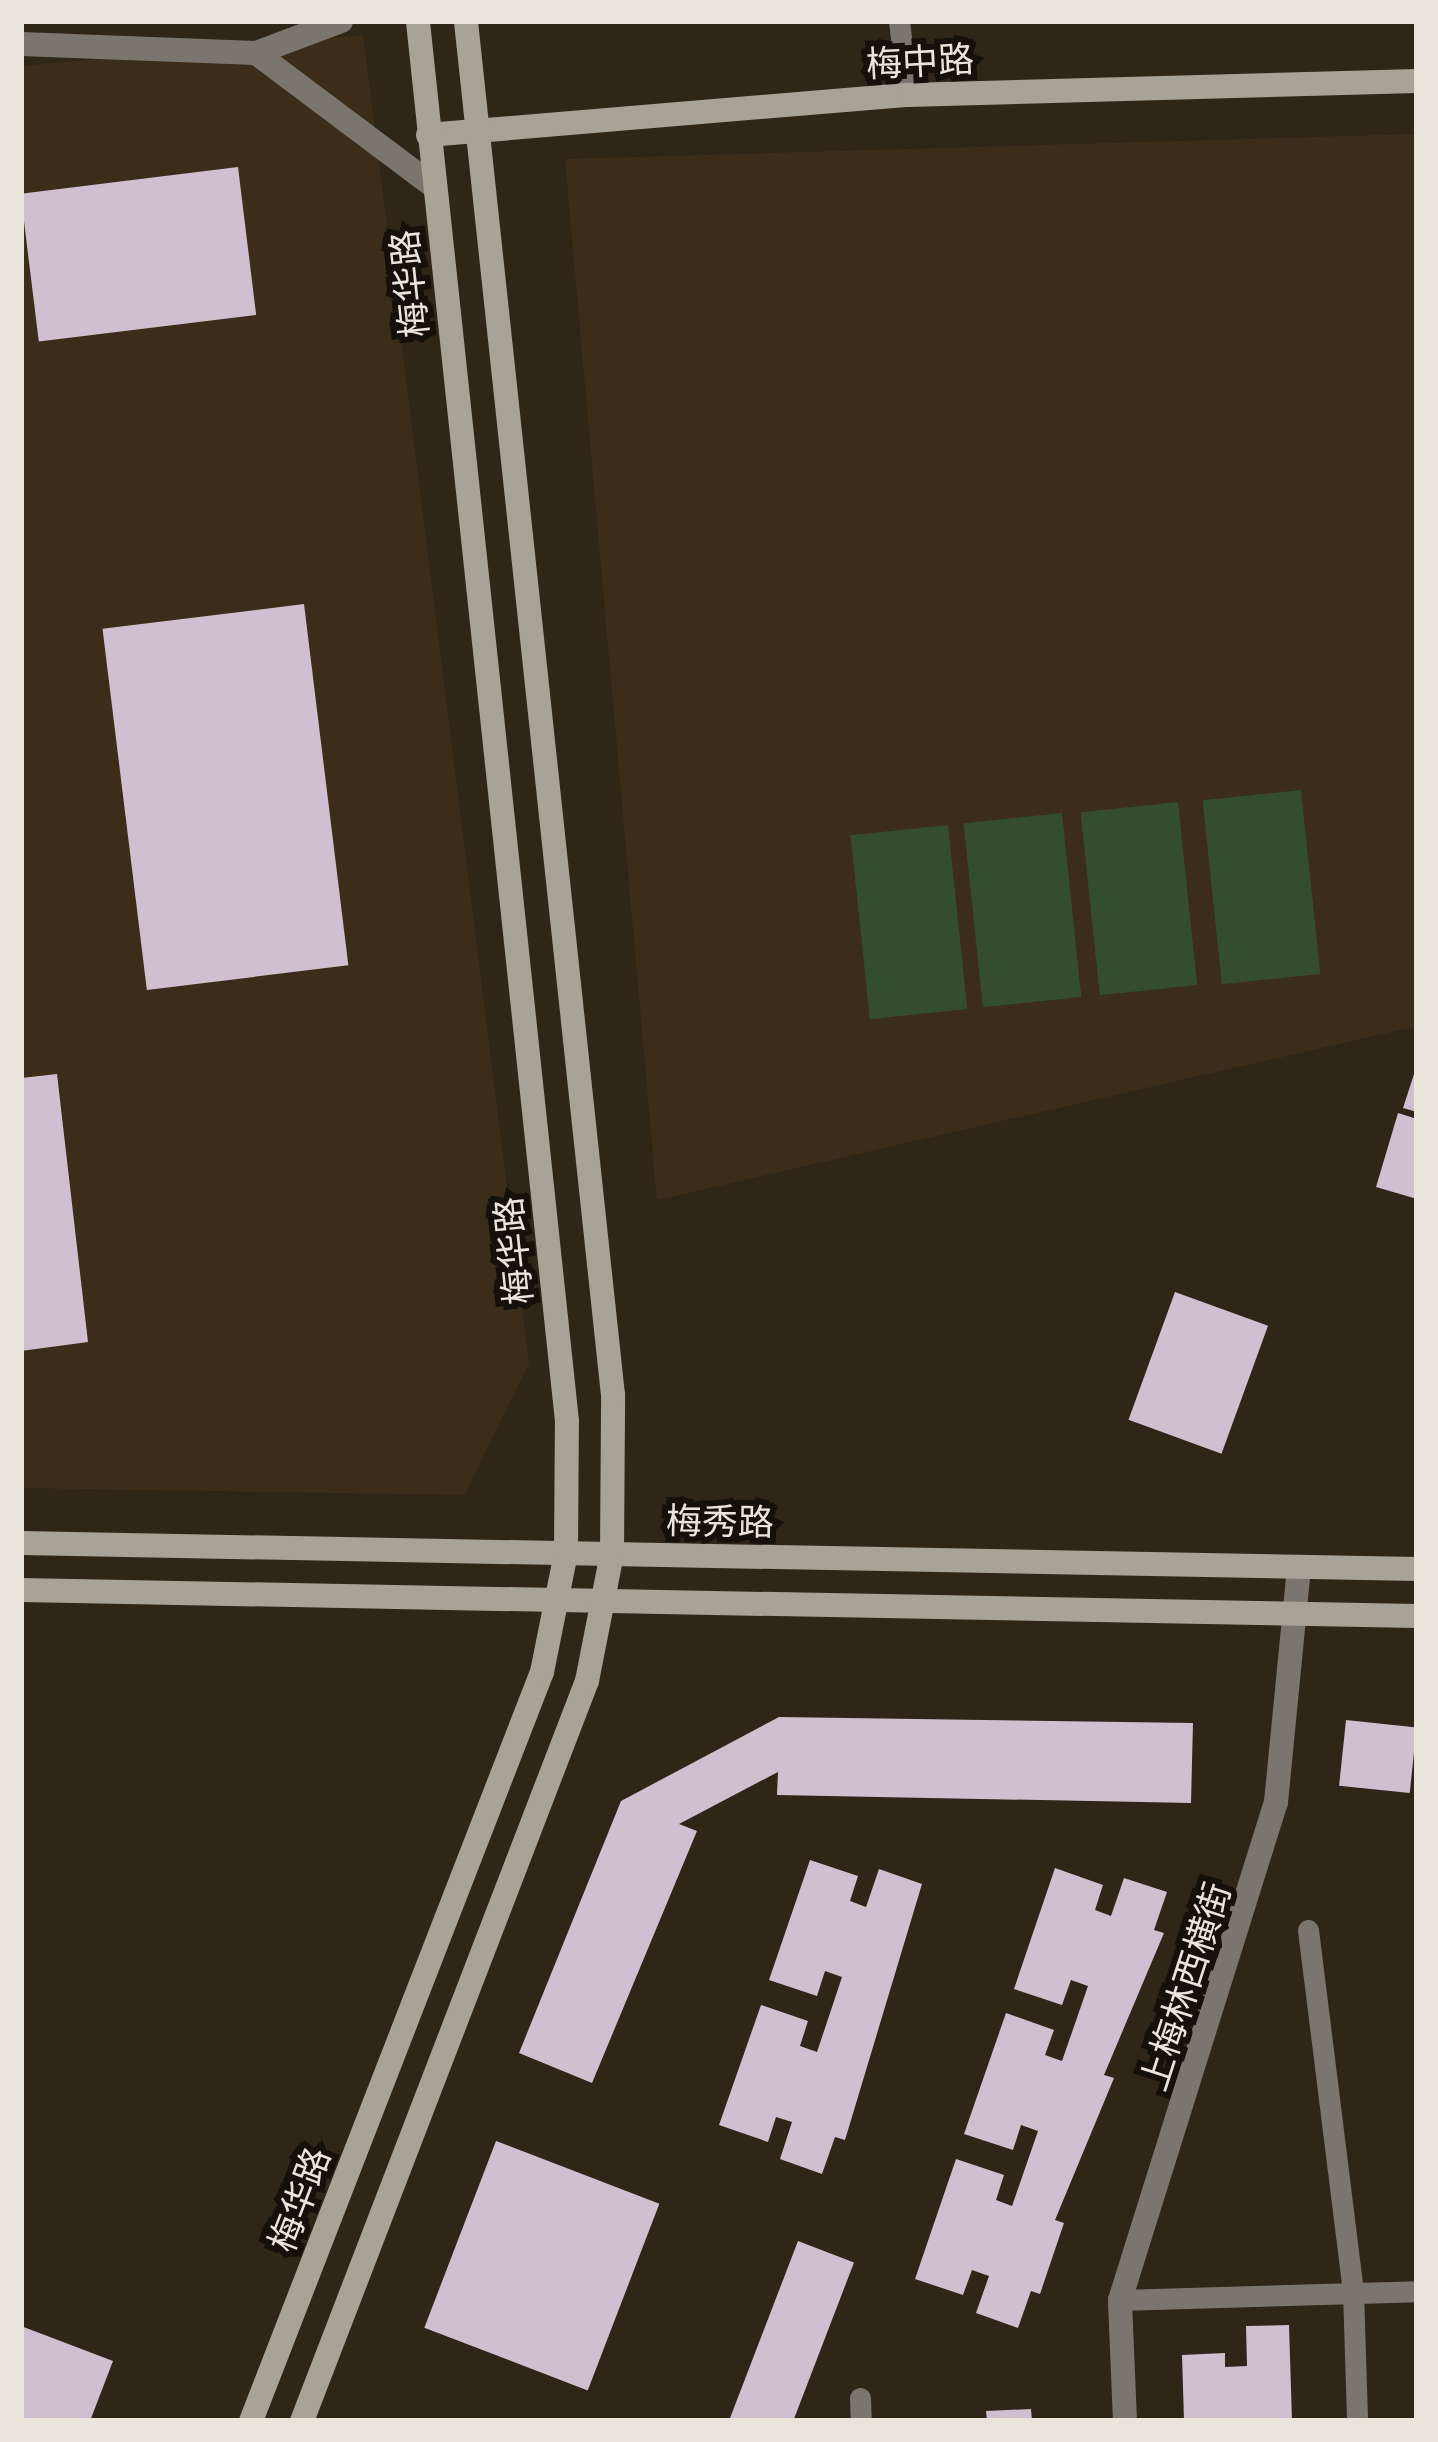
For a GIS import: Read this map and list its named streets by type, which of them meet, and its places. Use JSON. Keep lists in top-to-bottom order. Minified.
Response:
{"streets":{"main road":["梅中路","梅华路","梅秀路"],"street":["上梅林西横街"]},"crossings":[["梅中路","梅华路"],["梅华路","梅秀路"],["梅秀路","上梅林西横街"]]}
